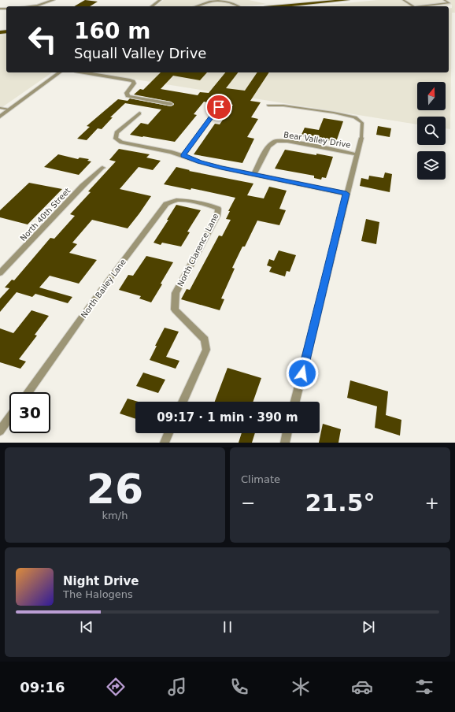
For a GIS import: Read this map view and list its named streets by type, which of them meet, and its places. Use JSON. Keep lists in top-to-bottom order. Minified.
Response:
{"streets":{"street":["Bear Valley Drive","North 40th Street","North Clarence Lane","North Bailey Lane"]},"crossings":[["North Clarence Lane","North Bailey Lane"]],"north":"top","page":{"turn":["160 m","Squall Valley Drive"],"limit":"30","trip":"09:17 · 1 min · 390 m","tile":[["26","km/h"],"Climate"],"heat":["−","21.5°","+"],"song":["Night Drive","The Halogens"],"tabs":"09:16"}}
